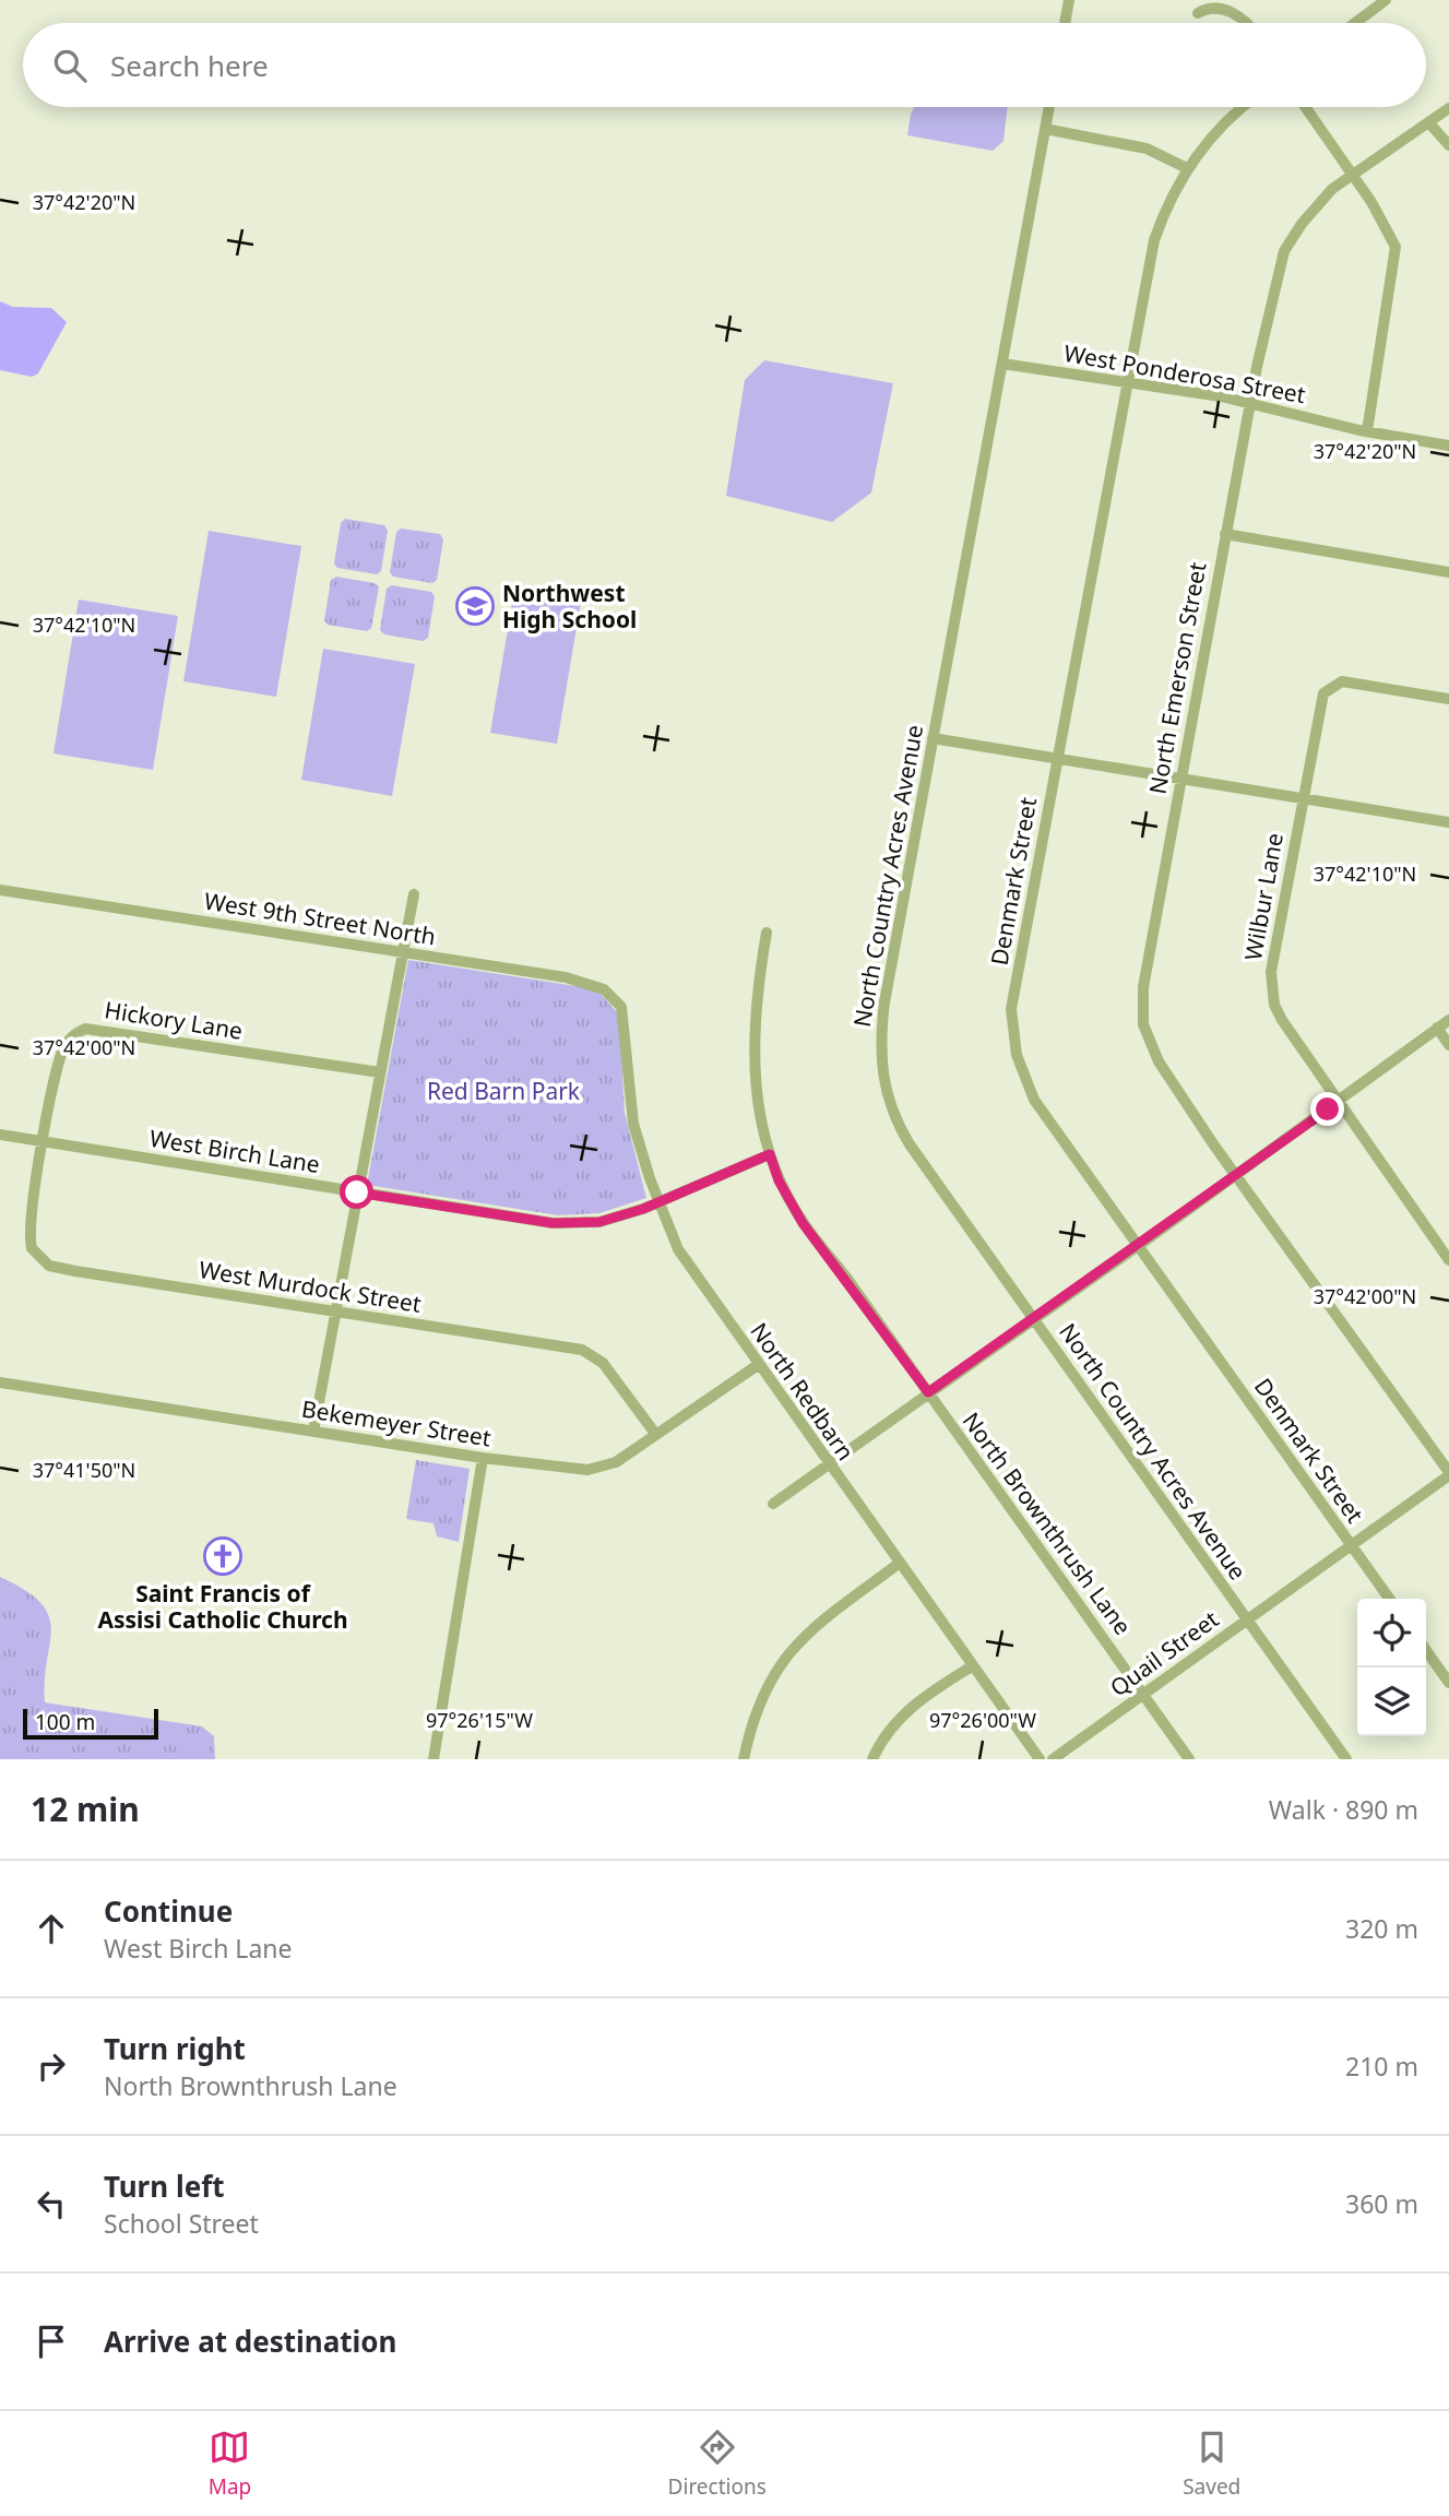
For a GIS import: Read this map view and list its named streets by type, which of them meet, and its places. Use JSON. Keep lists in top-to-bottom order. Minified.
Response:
{"streets":{"street":["West Ponderosa Street","North Emerson Street","North Country Acres Avenue","Denmark Street","Wilbur Lane","West 9th Street North","Hickory Lane","West Birch Lane","West Murdock Street","North Redbarn","Bekemeyer Street","North Brownthrush Lane","Quail Street"]},"crossings":[["West Ponderosa Street","North Emerson Street"],["West Ponderosa Street","North Country Acres Avenue"],["West Ponderosa Street","Denmark Street"],["North Emerson Street","Quail Street"],["North Country Acres Avenue","Quail Street"],["Denmark Street","Quail Street"],["West 9th Street North","North Redbarn"],["Hickory Lane","West Birch Lane"],["Hickory Lane","West Murdock Street"],["West Birch Lane","West Murdock Street"],["West Birch Lane","North Redbarn"],["West Birch Lane","North Brownthrush Lane"],["West Murdock Street","Bekemeyer Street"],["North Redbarn","Bekemeyer Street"],["North Brownthrush Lane","Quail Street"]],"parks":["Red Barn Park"],"places":{"school or university":["Northwest High School"],"church":["Saint Francis of Assisi Catholic Church"]},"scale_bar":"100 m","page":{"search":"Search here","scale":"100 m","heading":["12 min","Walk · 890 m"],"list":[["Continue","West Birch Lane","320 m"],["Turn right","North Brownthrush Lane","210 m"],["Turn left","School Street","360 m"],"Arrive at destination"],"nav":["Map","Directions","Saved"]},"coordinates":["37°42'20\"N","37°42'10\"N","37°42'00\"N","37°41'50\"N","97°26'15\"W","97°26'00\"W"]}
